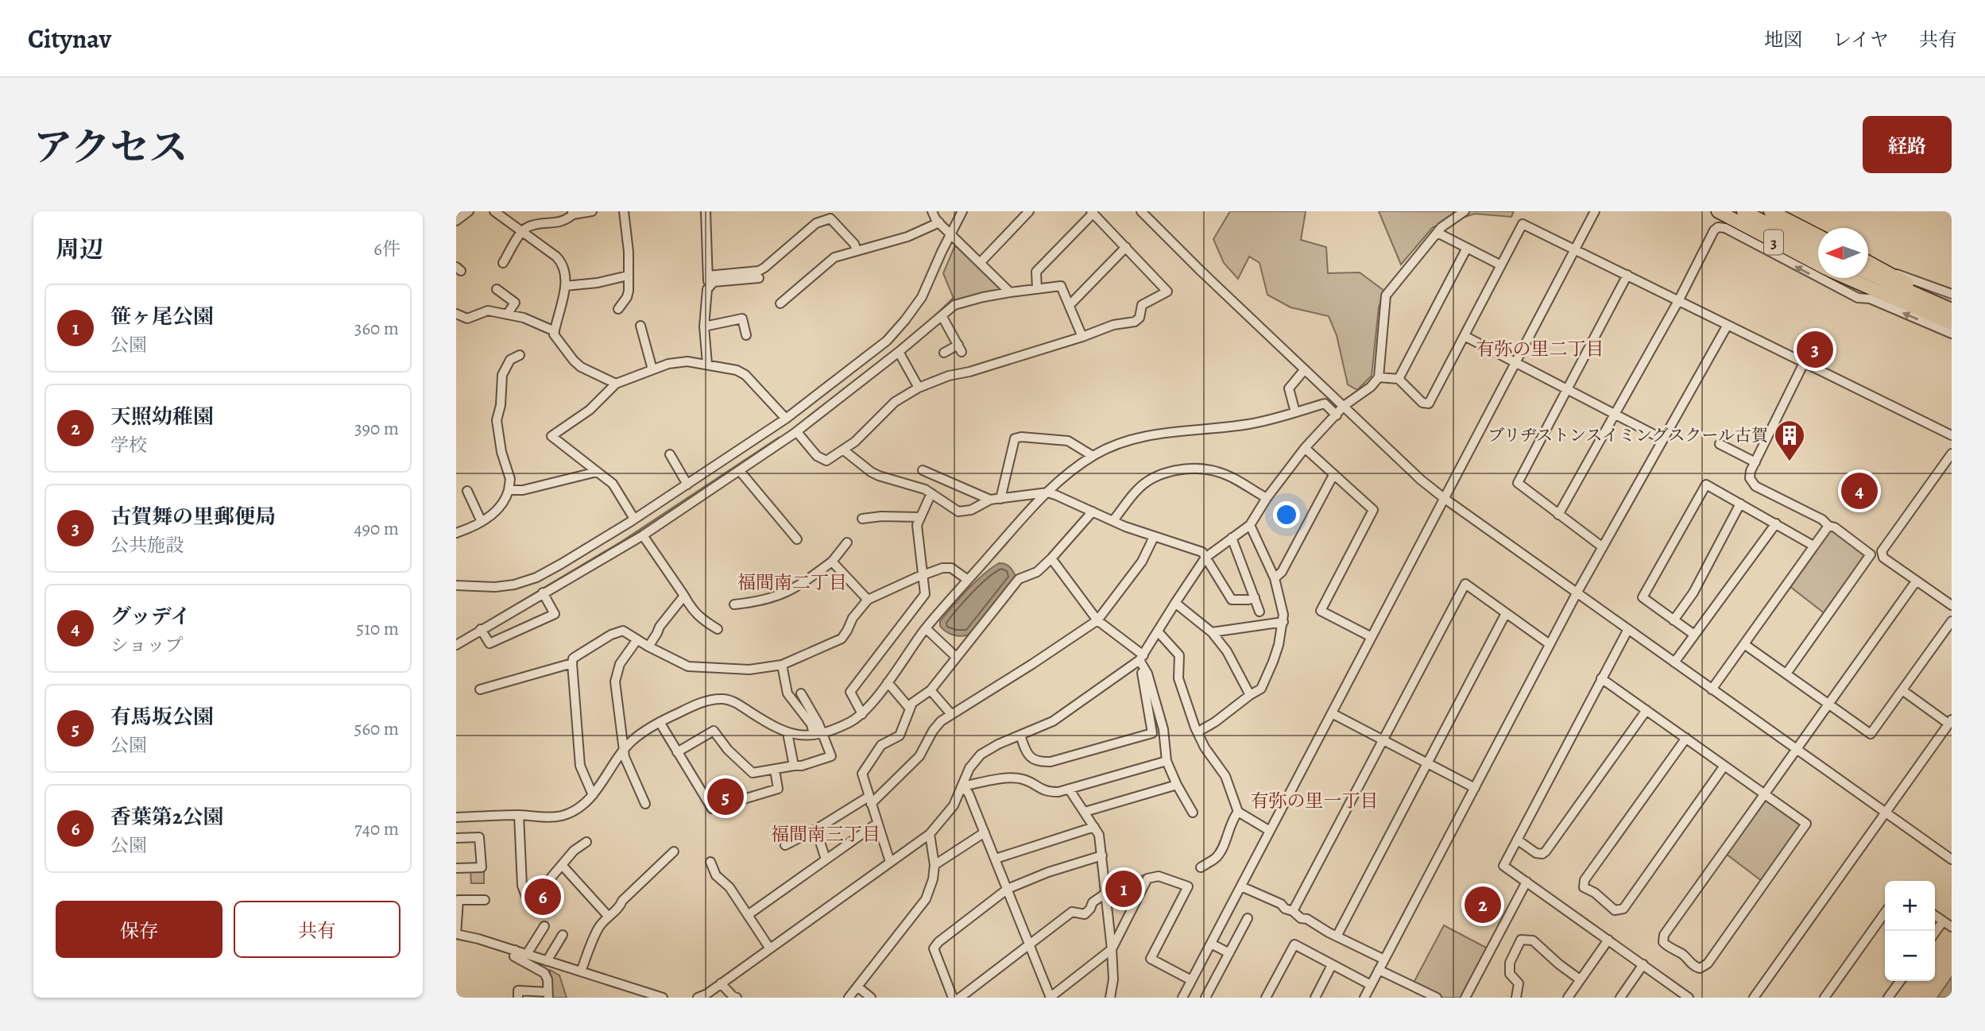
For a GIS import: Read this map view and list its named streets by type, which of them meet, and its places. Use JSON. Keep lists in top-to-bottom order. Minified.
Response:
{"streets":{"highway":["3"]},"districts":["有弥の里二丁目","福間南二丁目","有弥の里一丁目","福間南三丁目"],"places":{"building":["ブリヂストンスイミングスクール古賀"]},"north":"left","page":{"header":"Citynav","nav":["地図","レイヤ","共有"],"title":"アクセス","buttons":["経路",["保存","共有"]],"heading":["周辺","6件"],"list":[{"mark":"1","name":"笹ヶ尾公園","note":"公園","value":"360 m"},{"mark":"2","name":"天照幼稚園","note":"学校","value":"390 m"},{"mark":"3","name":"古賀舞の里郵便局","note":"公共施設","value":"490 m"},{"mark":"4","name":"グッデイ","note":"ショップ","value":"510 m"},{"mark":"5","name":"有馬坂公園","note":"公園","value":"560 m"},{"mark":"6","name":"香葉第2公園","note":"公園","value":"740 m"}],"pins":["3","4","5","1","6","2"],"map_buttons":["+","−"]}}
